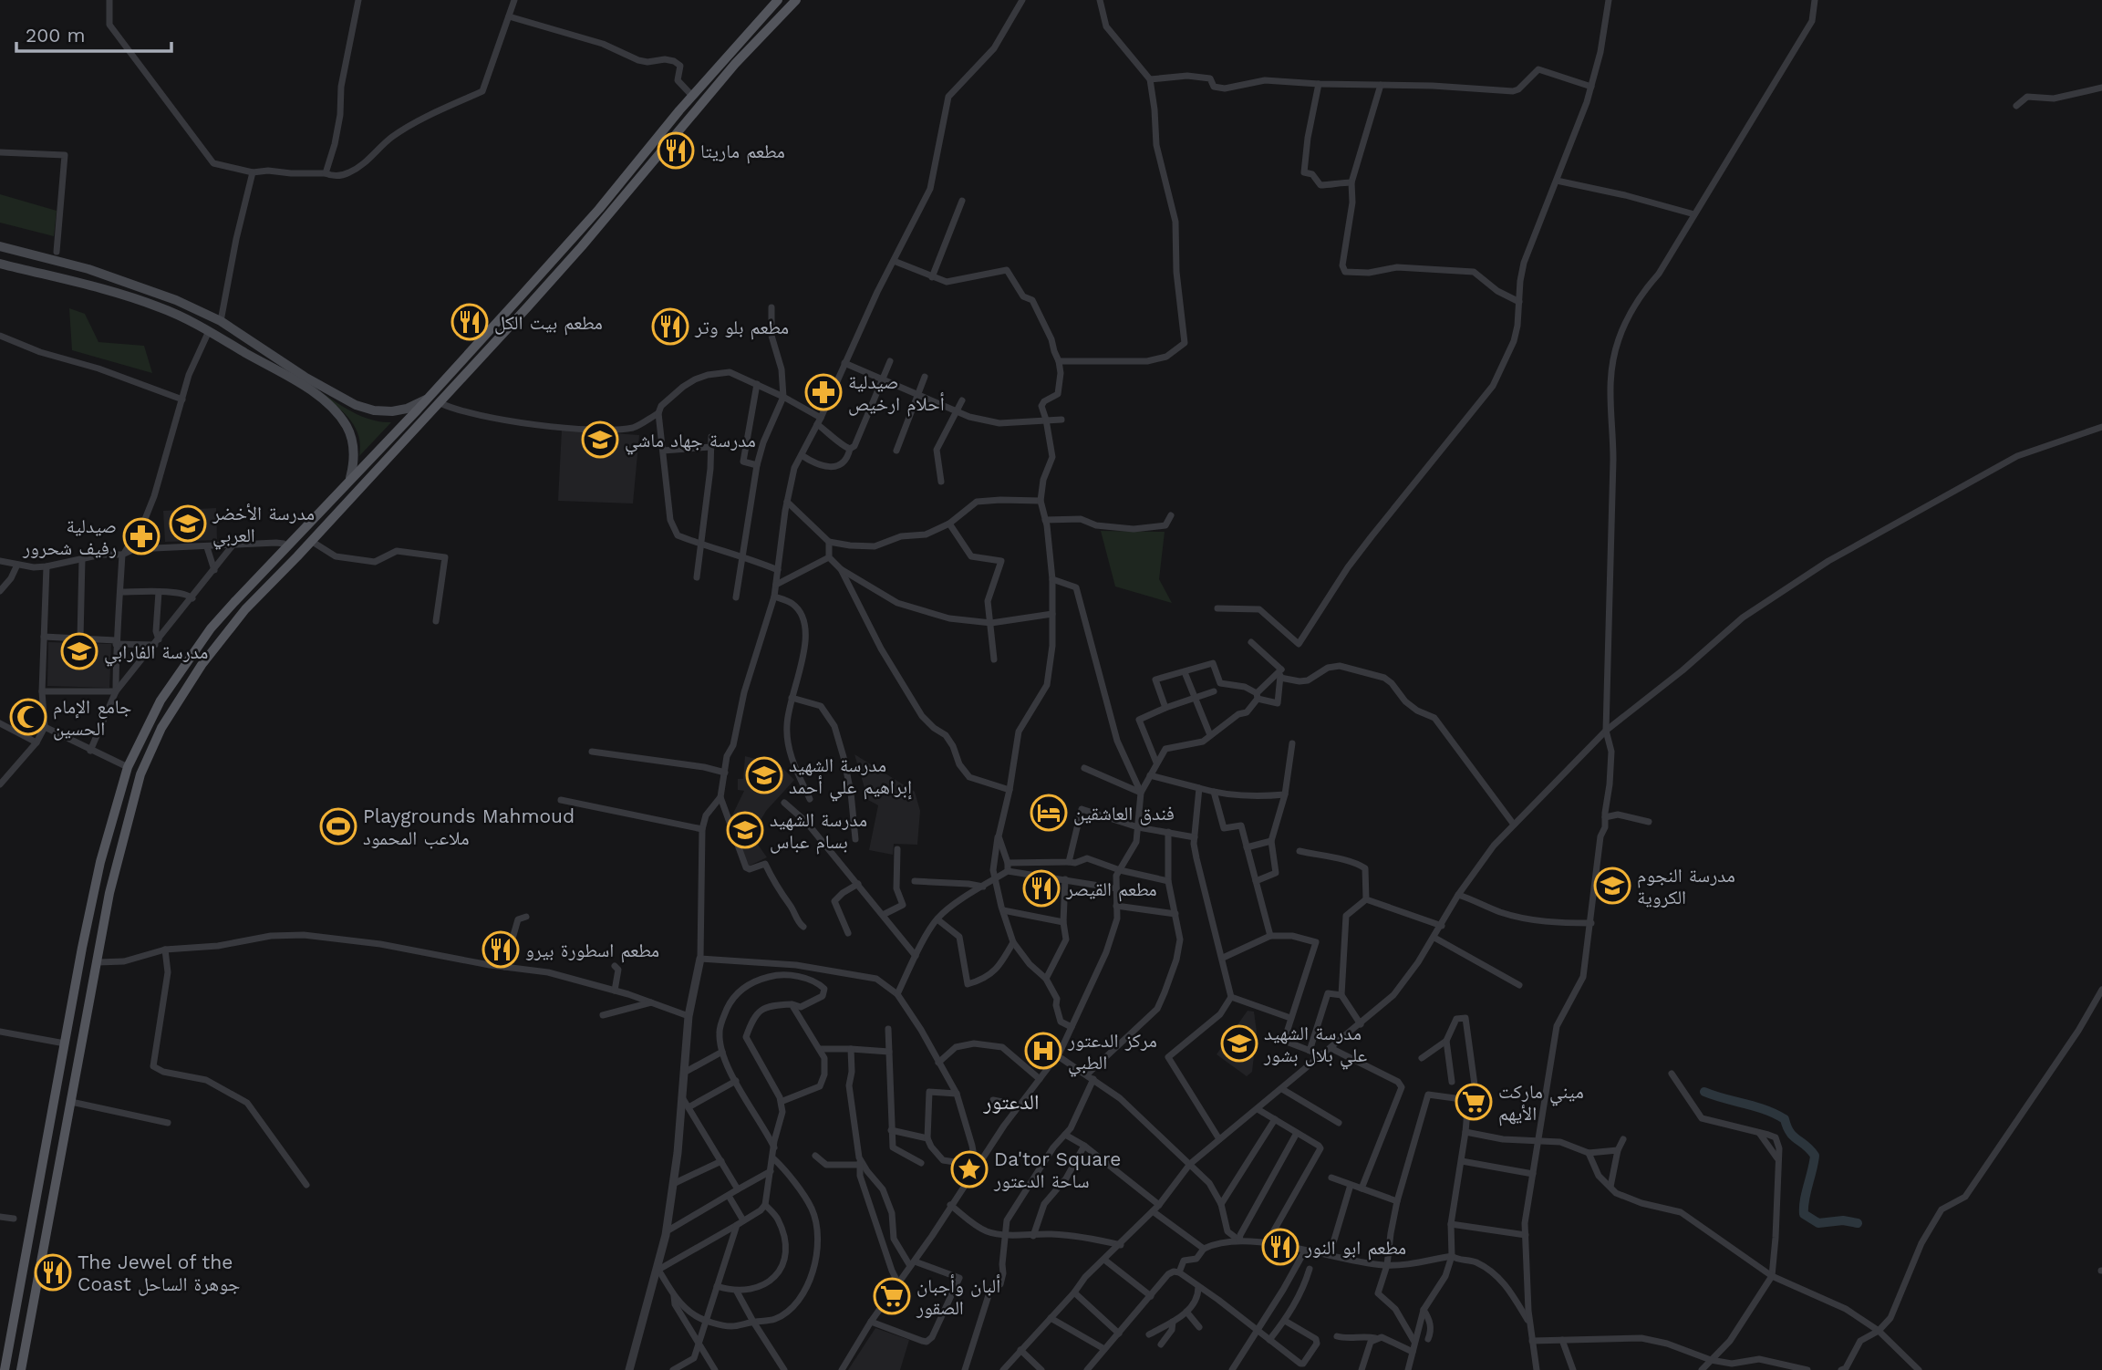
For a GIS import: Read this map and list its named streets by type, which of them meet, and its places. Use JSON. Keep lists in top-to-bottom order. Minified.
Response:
{"districts":["الدعتور"],"places":{"restaurant":["مطعم ماريتا","مطعم بيت الكل","مطعم بلو وتر","مطعم القيصر","مطعم اسطورة بيرو","مطعم ابو النور","The Jewel of the Coast جوهرة الساحل"],"pharmacy":["صيدلية أحلام ارخيص","صيدلية رفيف شحرور"],"school or university":["مدرسة جهاد ماشي","مدرسة الأخضر العربي","مدرسة الفارابي","مدرسة الشهيد إبراهيم علي أحمد","مدرسة الشهيد بسام عباس","مدرسة النجوم الكروية","مدرسة الشهيد علي بلال بشور"],"mosque":["جامع الإمام الحسين"],"hotel":["فندق العاشقين"],"sports":["Playgrounds Mahmoud ملاعب المحمود"],"hospital":["مركز الدعتور الطبي"],"supermarket":["ميني ماركت الأيهم","ألبان وأجبان الصقور"],"place":["Da'tor Square ساحة الدعتور"]},"scale_bar":"200 m"}
